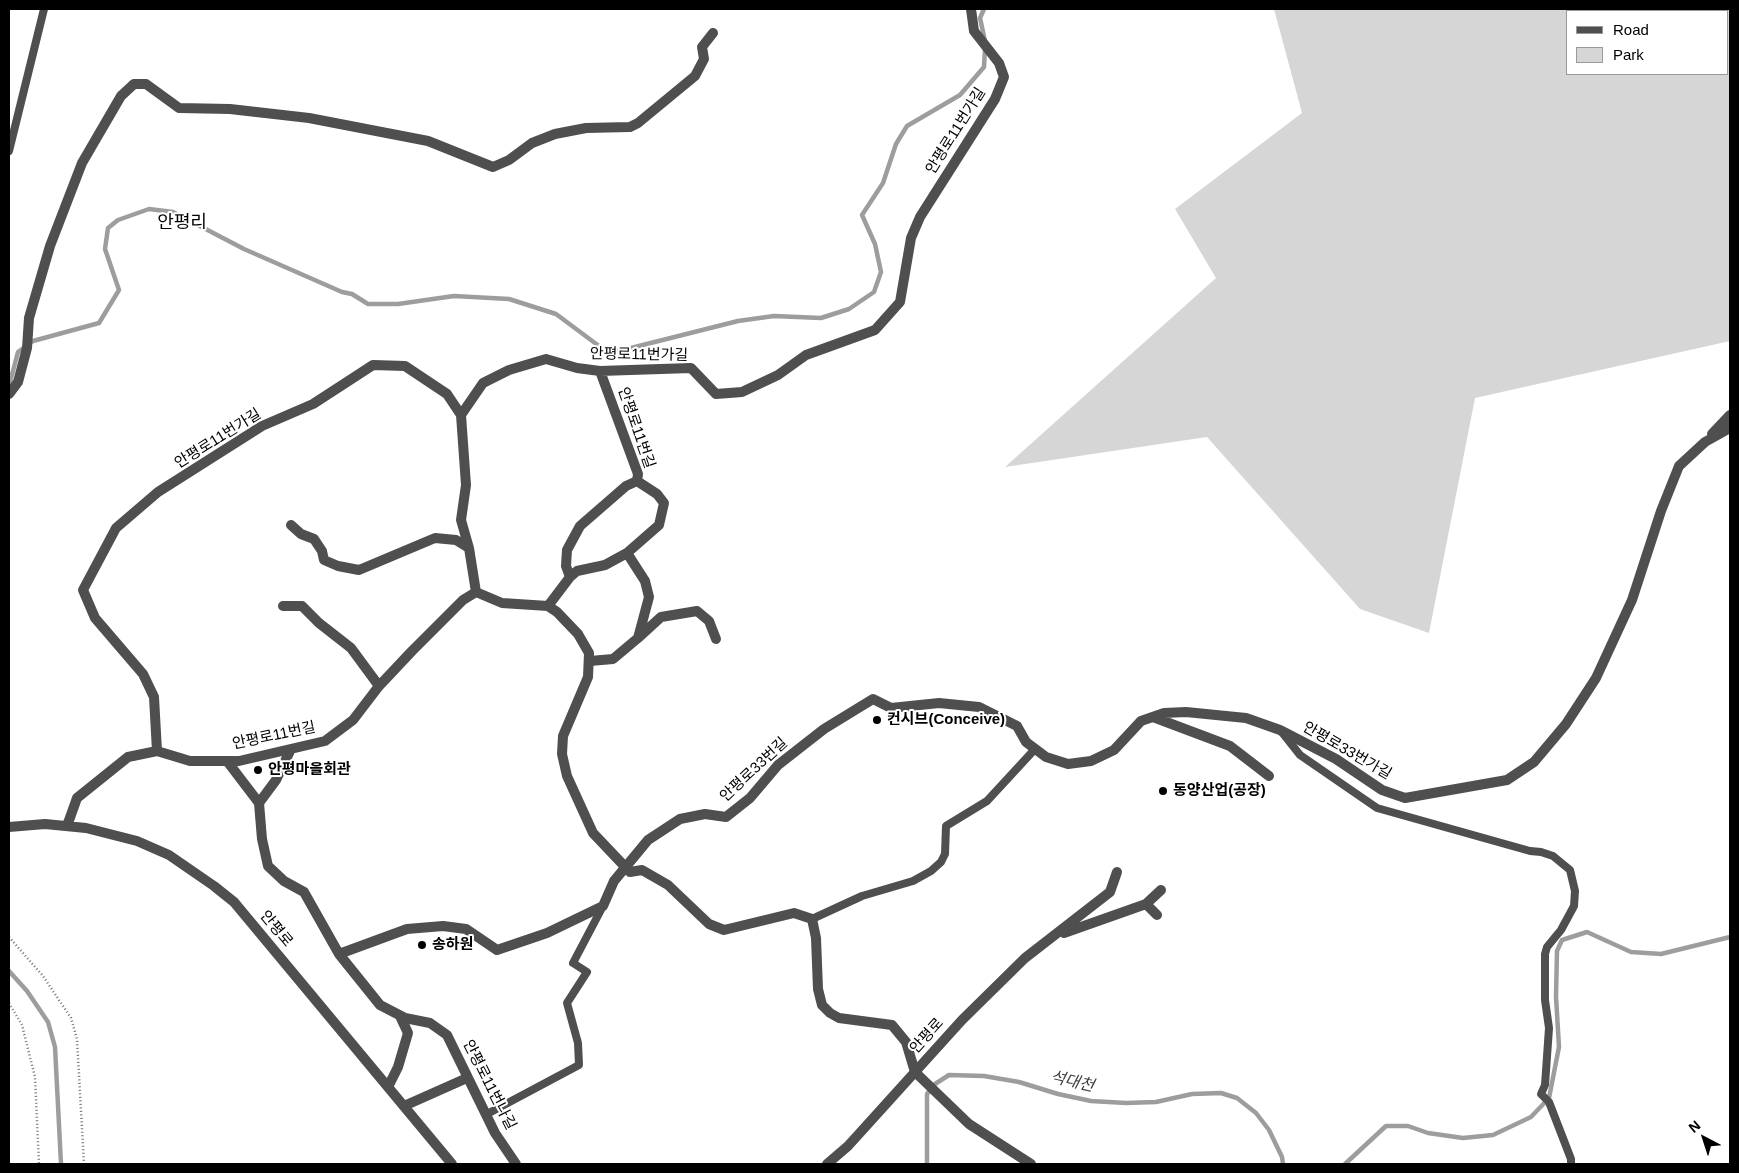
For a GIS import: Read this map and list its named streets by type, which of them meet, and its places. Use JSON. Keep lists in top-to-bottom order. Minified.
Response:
{"streets":{"street":["안평로11번가길","안평로11번길","안평로33번가길","안평로33번길","안평로","안평로11번나길"]},"crossings":[["안평로11번가길","안평로11번길"],["안평로11번길","안평로"],["안평로33번가길","안평로33번길"]],"districts":["안평리"],"water":["석대천"],"places":["컨시브(Conceive)","안평마을회관","동양산업(공장)","송하원"],"legend":["Road","Park"],"north":"top left"}
